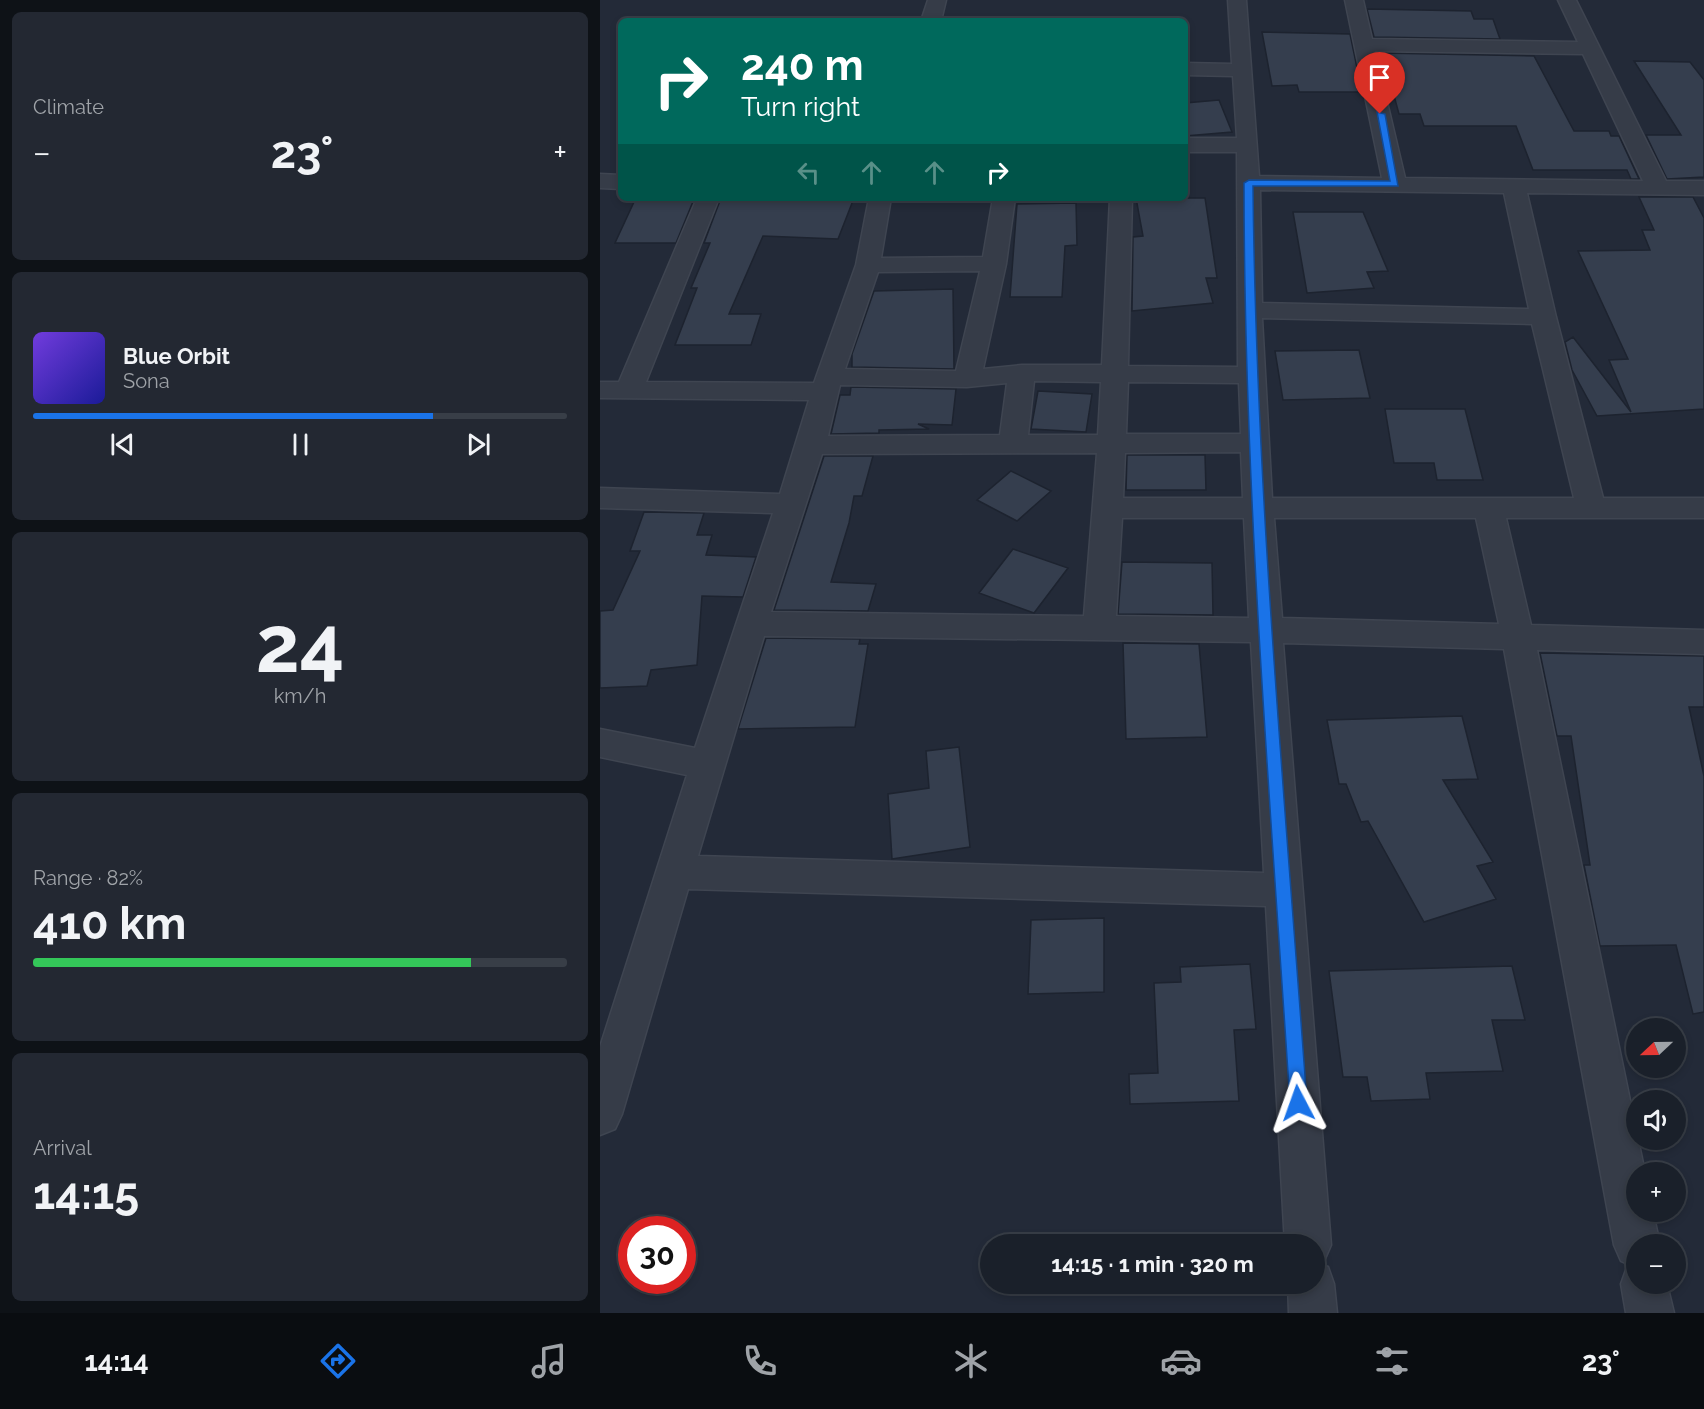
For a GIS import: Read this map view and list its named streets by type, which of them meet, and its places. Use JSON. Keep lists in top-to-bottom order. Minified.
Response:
{"north":"left","page":{"tile":["Climate",["24","km/h"],["Range · 82%","410 km"],["Arrival","14:15"]],"turn":["240 m","Turn right"],"heat":["−","23°","+"],"song":["Blue Orbit","Sona"],"map_buttons":["+","−"],"limit":"30","trip":"14:15 · 1 min · 320 m","tabs":["14:14","23°"]}}
